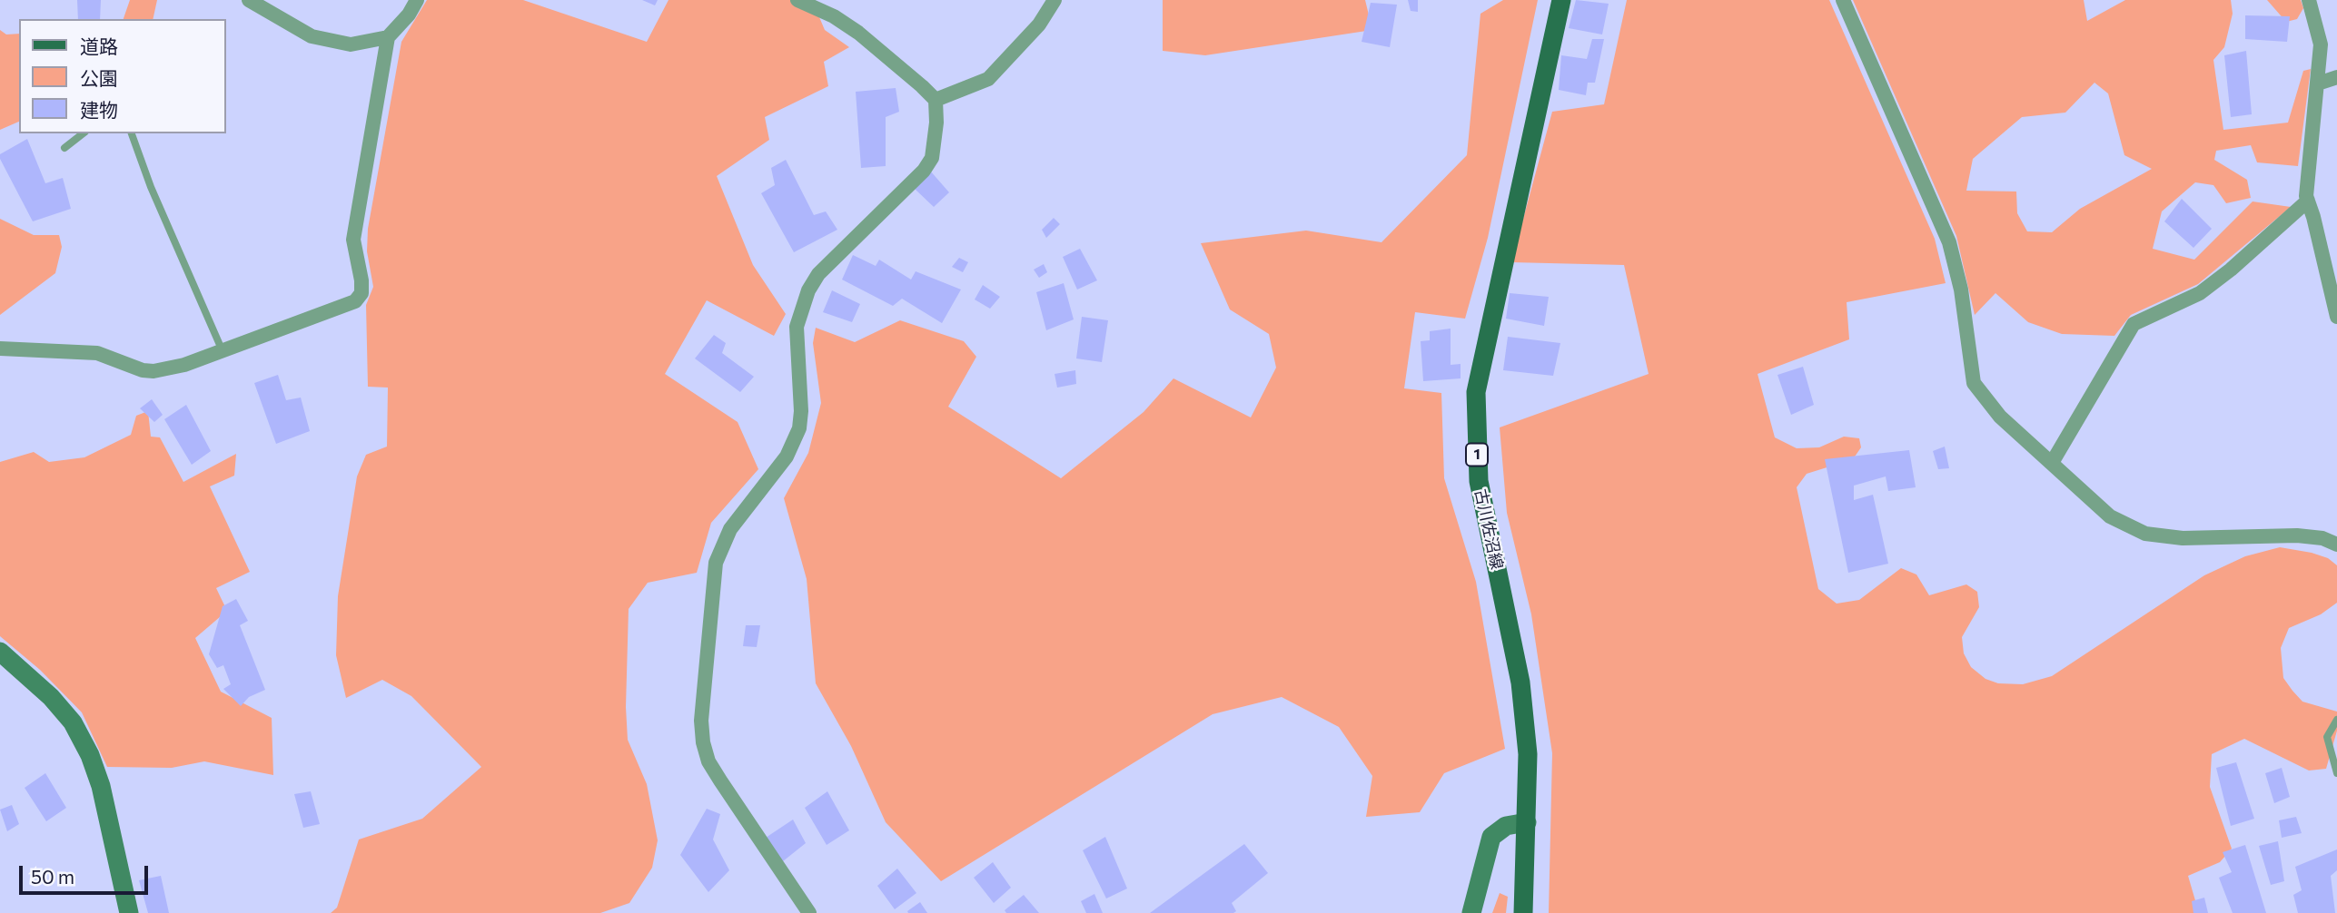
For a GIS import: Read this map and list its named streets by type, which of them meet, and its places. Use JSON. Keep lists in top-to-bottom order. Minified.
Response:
{"streets":{"main road":["1","古川佐沼線"]},"legend":["道路","公園","建物"],"scale_bar":"50 m"}
